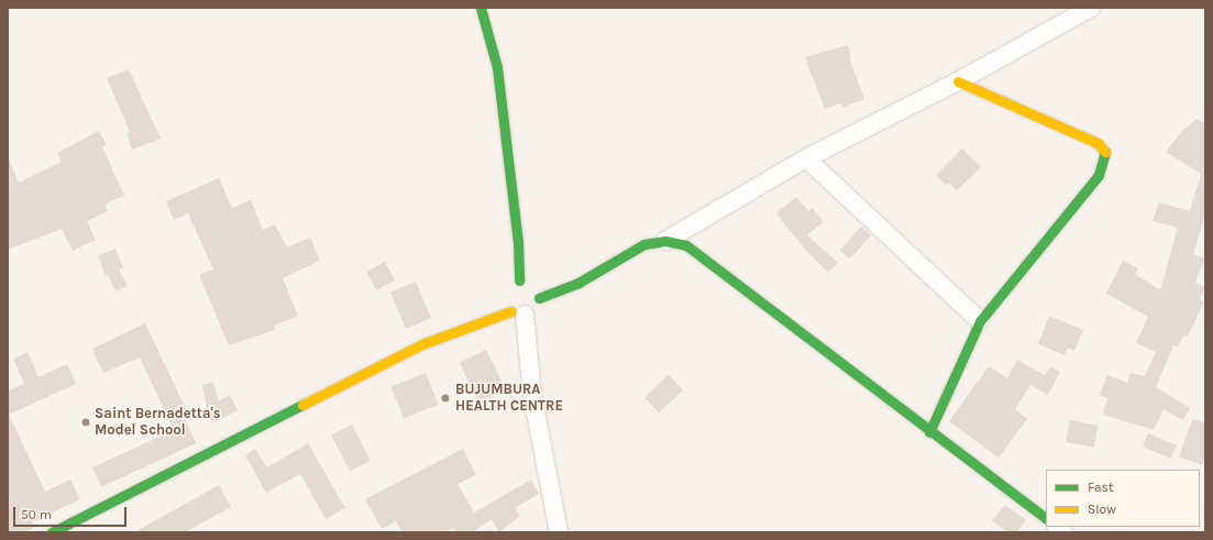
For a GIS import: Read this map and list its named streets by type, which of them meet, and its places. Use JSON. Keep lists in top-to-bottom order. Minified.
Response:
{"places":["BUJUMBURA HEALTH CENTRE","Saint Bernadetta's Model School"],"legend":["Fast","Slow"],"scale_bar":"50 m"}
